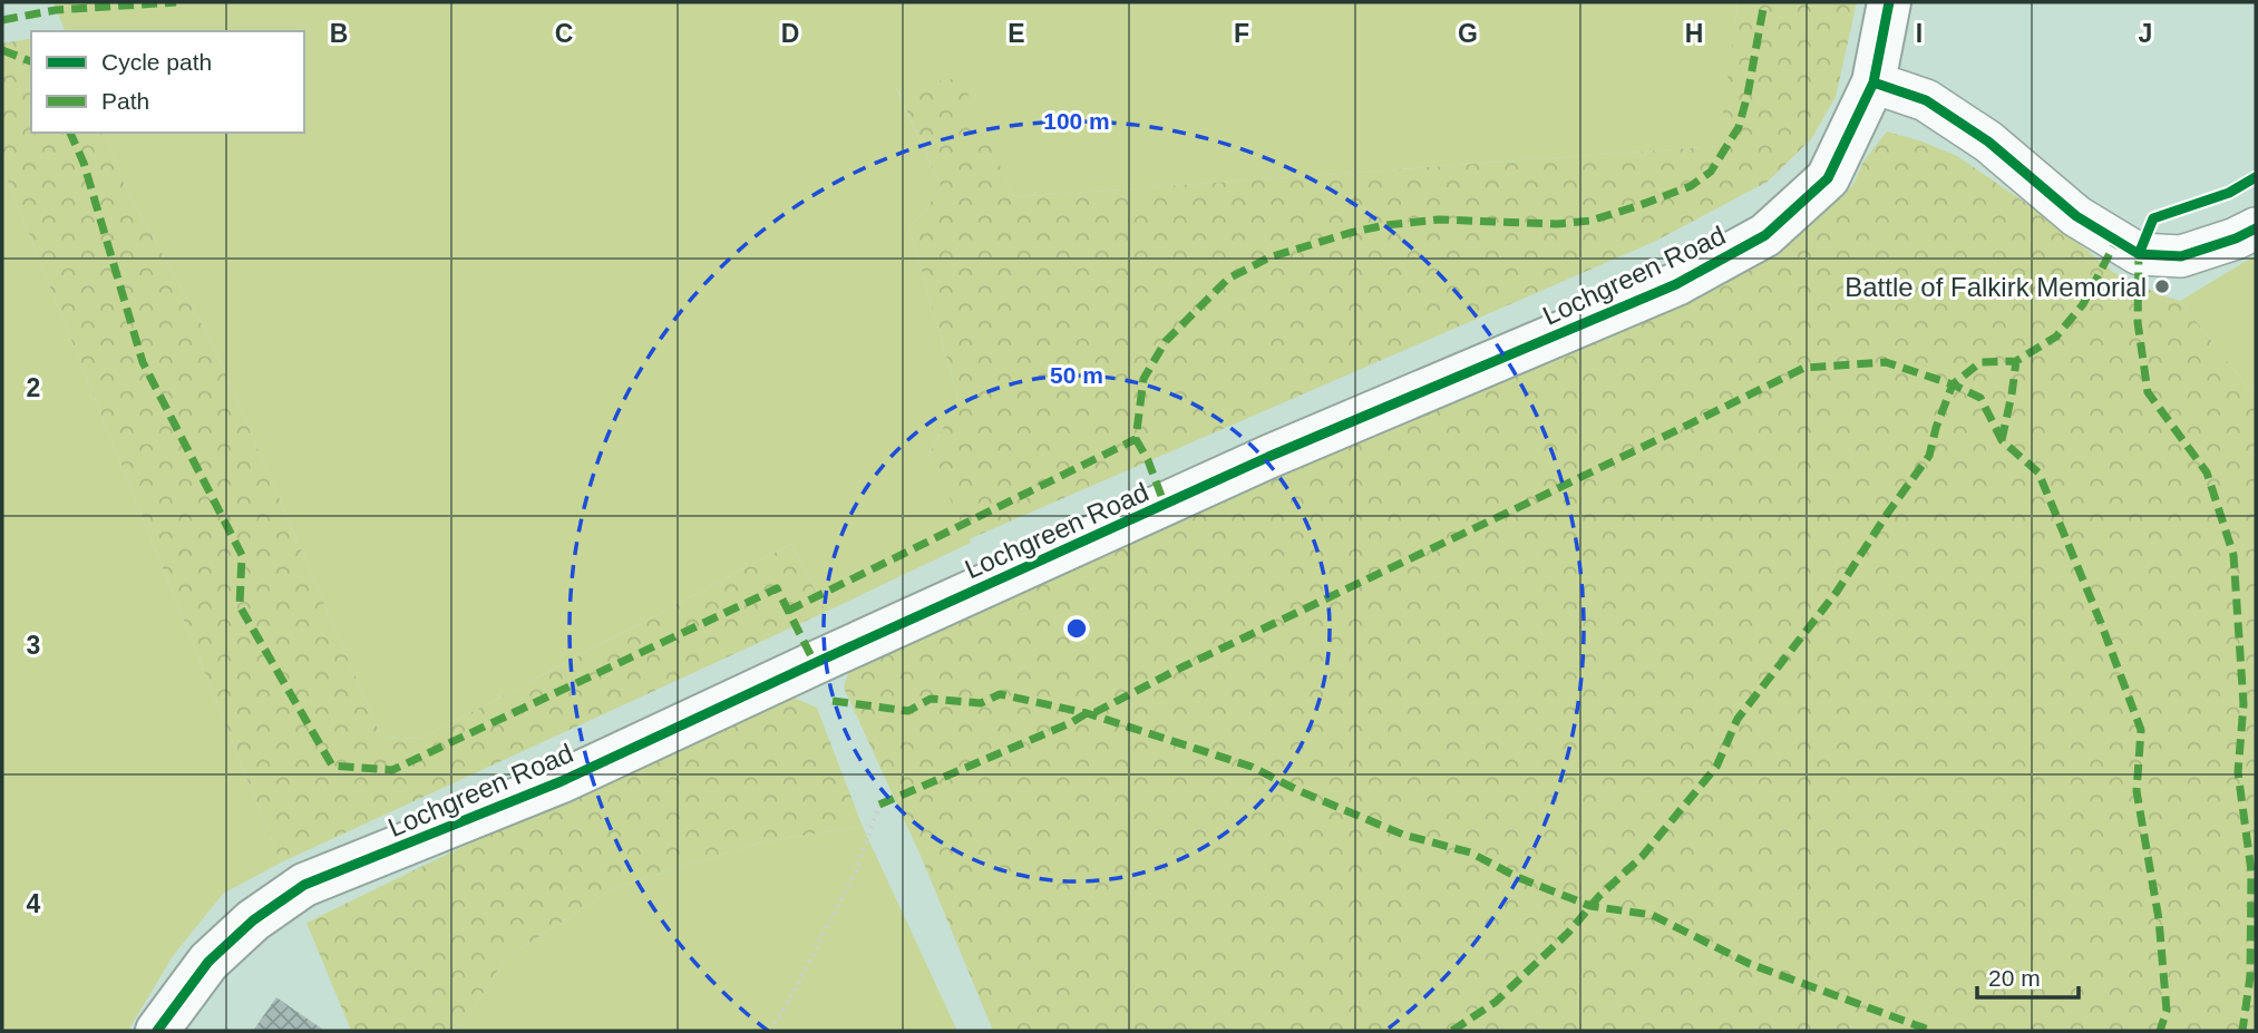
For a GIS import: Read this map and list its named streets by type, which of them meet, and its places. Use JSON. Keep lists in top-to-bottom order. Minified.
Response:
{"streets":{"street":["Lochgreen Road"]},"places":["Battle of Falkirk Memorial"],"legend":["Cycle path","Path"],"scale_bar":"20 m","grid":{"columns":["B","C","D","E","F","G","H","I","J"],"rows":["2","3","4"]},"rings":["100 m","50 m"]}
